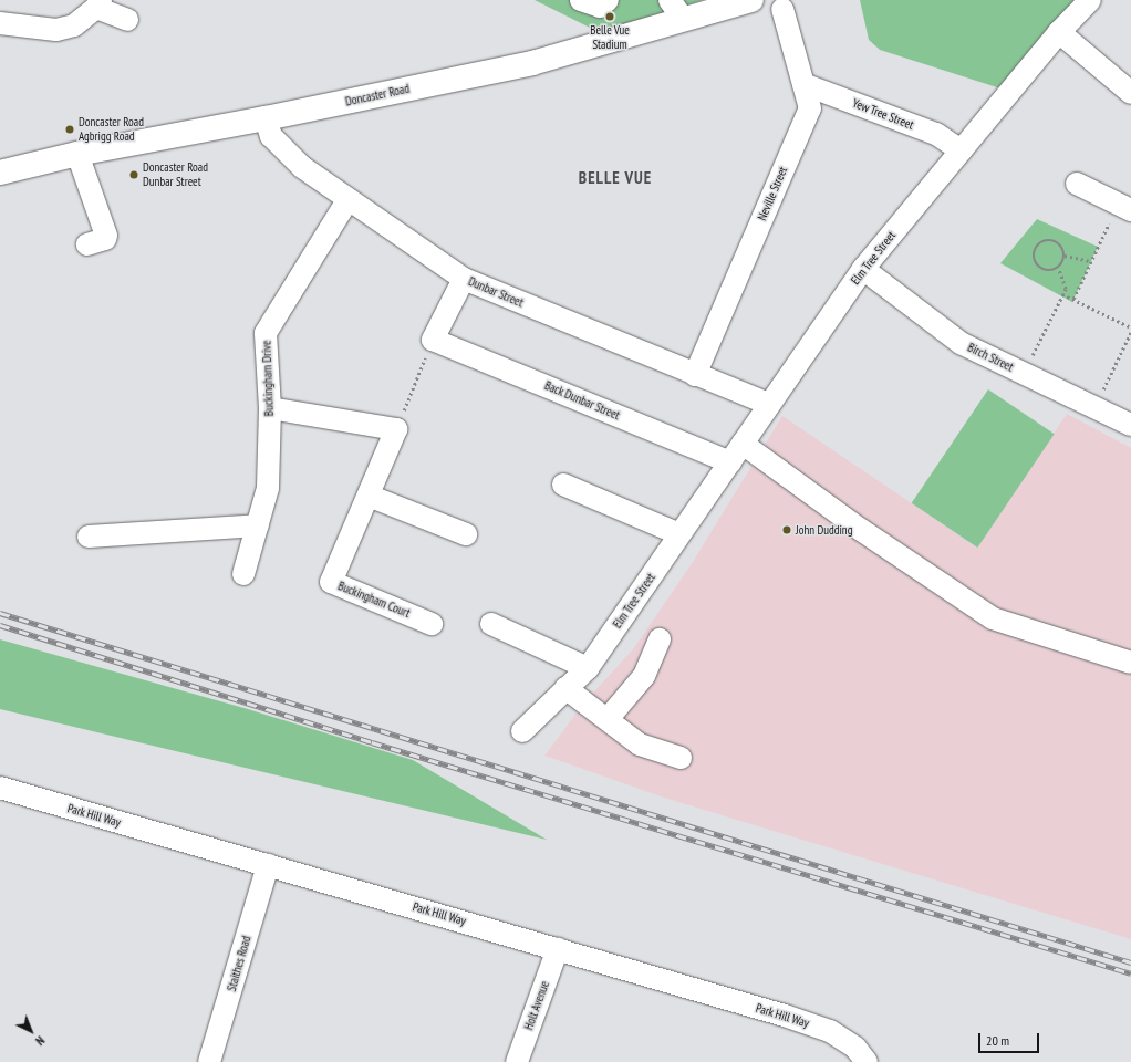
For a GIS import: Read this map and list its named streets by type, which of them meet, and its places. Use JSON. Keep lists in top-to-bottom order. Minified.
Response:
{"streets":{"highway":["Doncaster Road"],"street":["Yew Tree Street","Neville Street","Elm Tree Street","Dunbar Street","Birch Street","Buckingham Drive","Back Dunbar Street","Buckingham Court","Park Hill Way","Staithes Road","Holt Avenue"]},"crossings":[["Doncaster Road","Dunbar Street"],["Yew Tree Street","Neville Street"],["Yew Tree Street","Elm Tree Street"],["Neville Street","Dunbar Street"],["Elm Tree Street","Dunbar Street"],["Elm Tree Street","Birch Street"],["Elm Tree Street","Back Dunbar Street"],["Dunbar Street","Buckingham Drive"],["Park Hill Way","Staithes Road"],["Park Hill Way","Holt Avenue"]],"districts":["BELLE VUE"],"places":["Belle Vue Stadium","Doncaster Road Agbrigg Road","Doncaster Road Dunbar Street","John Dudding"],"scale_bar":"20 m","north":"bottom right"}
